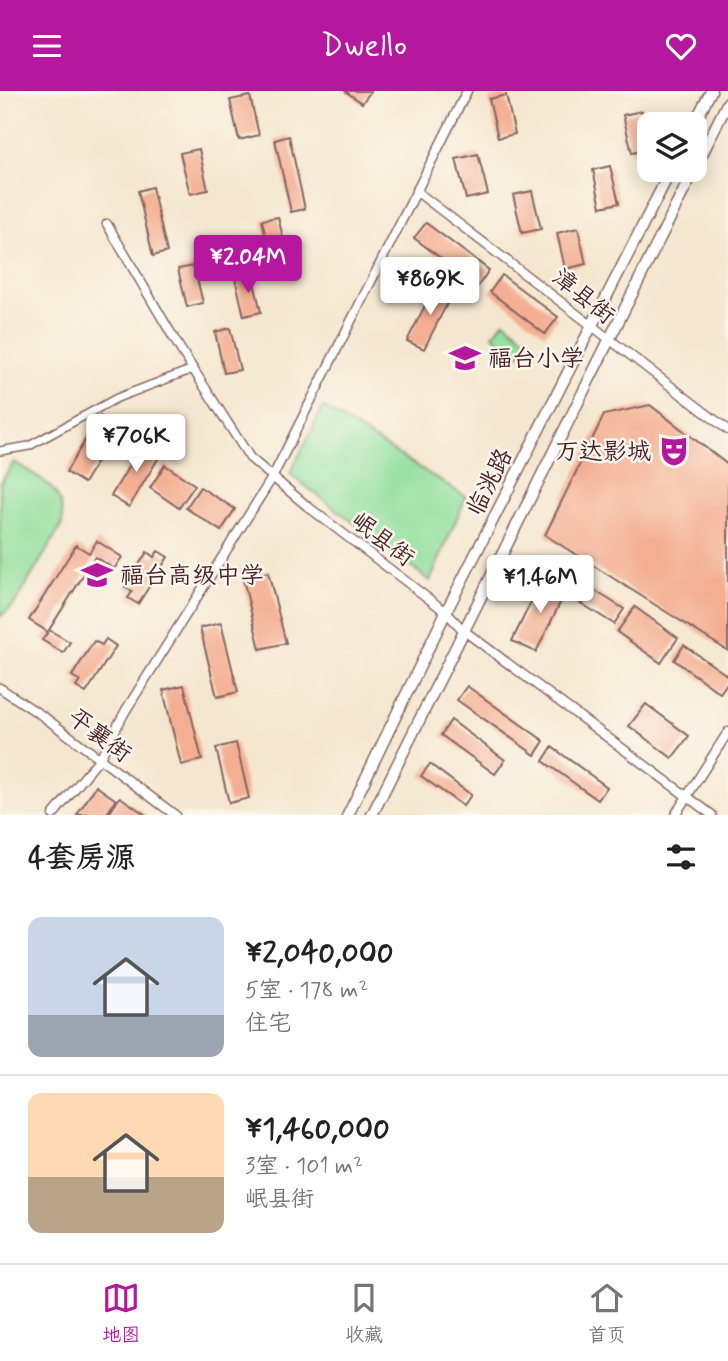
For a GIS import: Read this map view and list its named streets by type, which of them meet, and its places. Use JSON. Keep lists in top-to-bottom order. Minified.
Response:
{"streets":{"main road":["临洮路"],"street":["漳县街","岷县街","平襄街"]},"crossings":[["漳县街","临洮路"],["临洮路","岷县街"]],"places":{"school or university":["福台小学","福台高级中学"],"theatre":["万达影城"]},"page":{"header":"Dwello","price":["¥2.04M","¥869K","¥706K","¥1.46M"],"heading":"4套房源","list":[{"name":"¥2,040,000","note":"5室 · 178 m² · 住宅"},{"name":"¥1,460,000","note":"3室 · 101 m² · 岷县街"}],"tabs":["地图","收藏","首页"]}}
